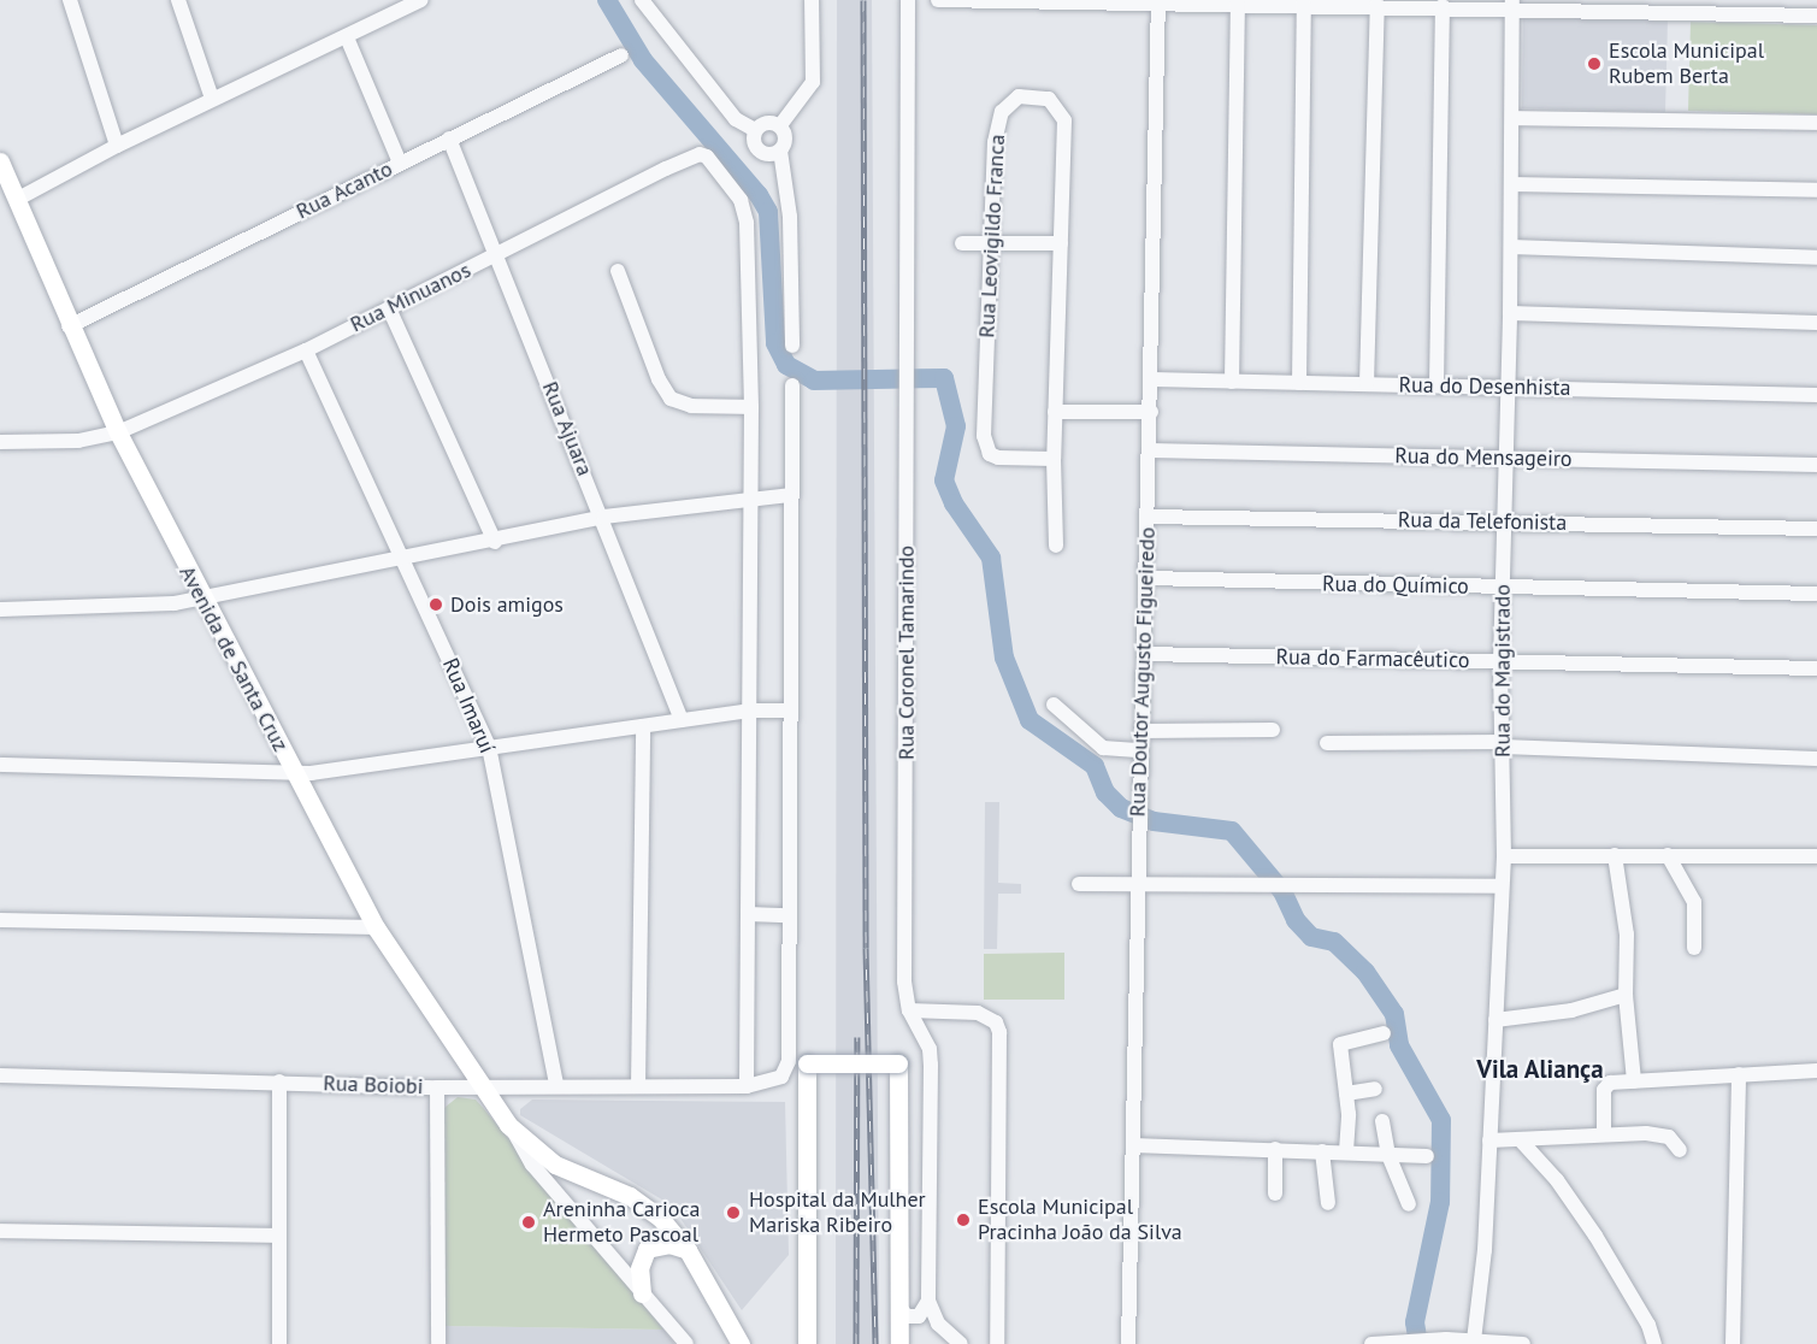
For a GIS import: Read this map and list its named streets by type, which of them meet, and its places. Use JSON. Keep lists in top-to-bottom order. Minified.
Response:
{"streets":{"main road":["Avenida de Santa Cruz"],"street":["Rua Acanto","Rua Leovigildo Franca","Rua Minuanos","Rua do Desenhista","Rua Ajuara","Rua do Mensageiro","Rua da Telefonista","Rua do Químico","Rua Coronel Tamarindo","Rua do Farmacêutico","Rua do Magistrado","Rua Doutor Augusto Figueiredo","Rua Imaruí","Rua Boiobi"]},"crossings":[["Rua Acanto","Rua Ajuara"],["Rua Acanto","Avenida de Santa Cruz"],["Rua Minuanos","Rua Ajuara"],["Rua Minuanos","Avenida de Santa Cruz"],["Rua Minuanos","Rua Imaruí"],["Rua do Desenhista","Rua do Magistrado"],["Rua do Desenhista","Rua Doutor Augusto Figueiredo"],["Rua do Mensageiro","Rua do Magistrado"],["Rua do Mensageiro","Rua Doutor Augusto Figueiredo"],["Rua da Telefonista","Rua do Magistrado"],["Rua da Telefonista","Rua Doutor Augusto Figueiredo"],["Rua do Químico","Rua do Magistrado"],["Rua do Químico","Rua Doutor Augusto Figueiredo"],["Avenida de Santa Cruz","Rua Boiobi"],["Rua do Farmacêutico","Rua do Magistrado"],["Rua do Farmacêutico","Rua Doutor Augusto Figueiredo"],["Rua Imaruí","Rua Boiobi"]],"districts":["Vila Aliança"],"places":["Escola Municipal Rubem Berta","Dois amigos","Hospital da Mulher Mariska Ribeiro","Escola Municipal Pracinha João da Silva","Areninha Carioca Hermeto Pascoal"]}
